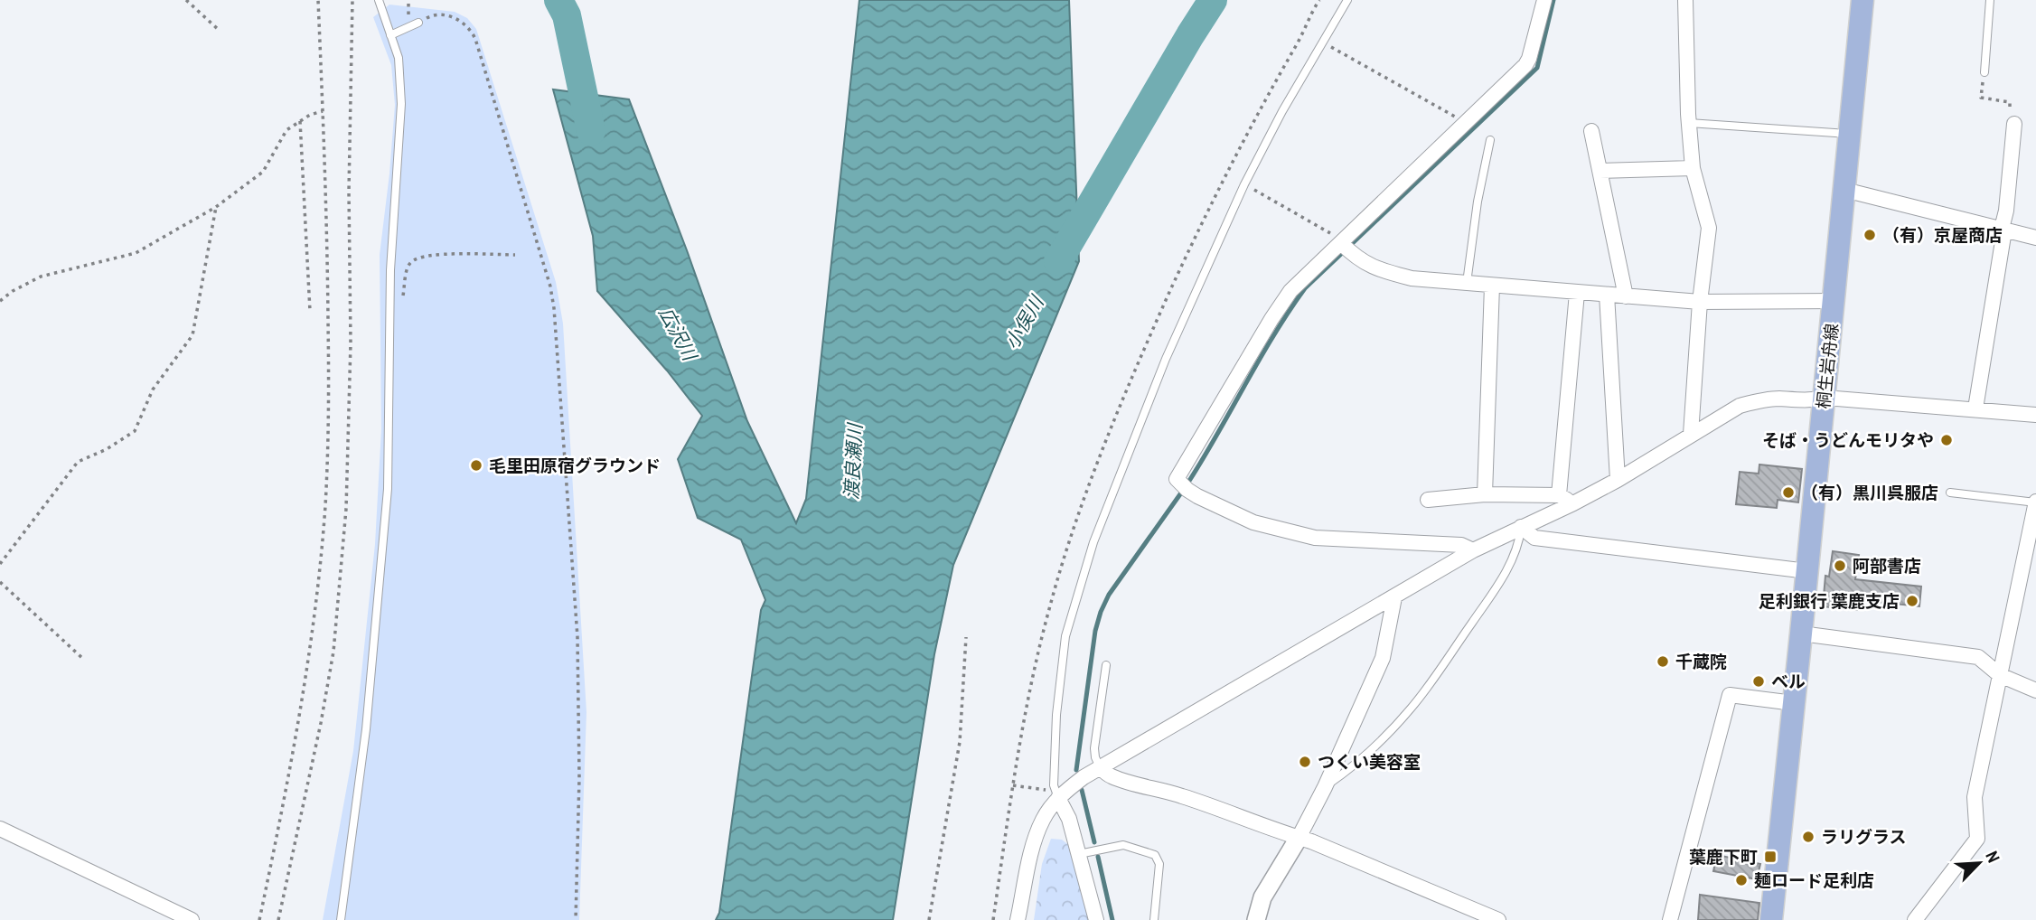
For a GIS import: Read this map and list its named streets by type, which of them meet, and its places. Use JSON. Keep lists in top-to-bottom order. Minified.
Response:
{"streets":{"main road":["桐生岩舟線"]},"water":["小俣川","広沢川","渡良瀬川"],"places":{"other":["（有）京屋商店","そば・うどんモリタや","毛里田原宿グラウンド","（有）黒川呉服店","阿部書店","足利銀行 葉鹿支店","千蔵院","ベル","つくい美容室","ラリグラス","麺ロード足利店"],"transit":["葉鹿下町"]},"north":"top right"}
